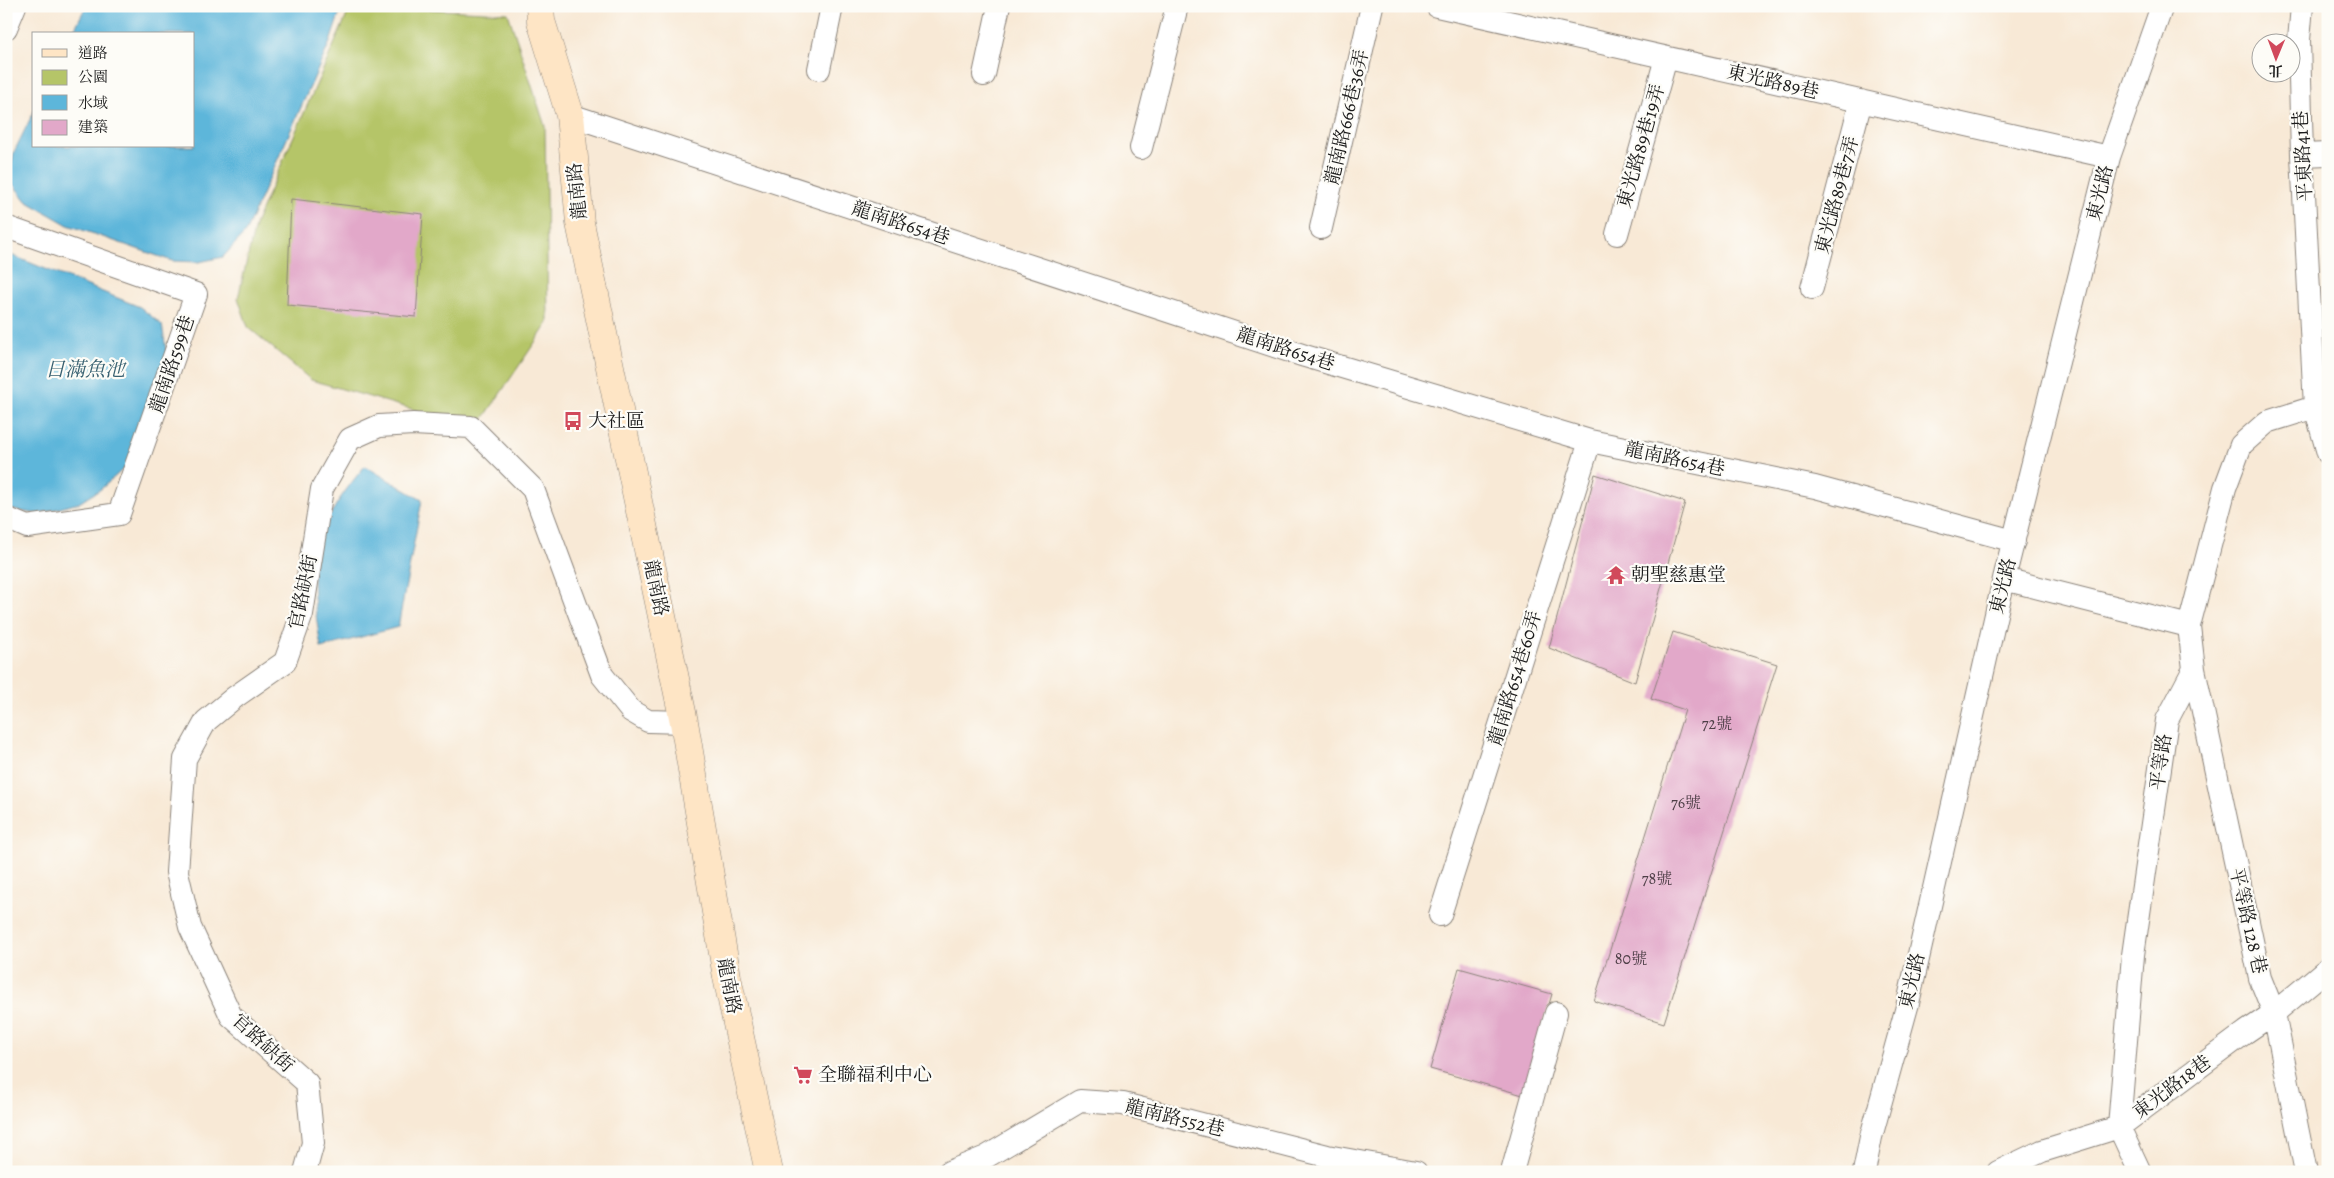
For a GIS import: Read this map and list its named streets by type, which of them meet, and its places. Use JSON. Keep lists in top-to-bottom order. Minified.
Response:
{"streets":{"main road":["龍南路"],"lane":["東光路89巷","龍南路666巷36弄","東光路89巷19弄","平東路41巷","東光路","東光路89巷7弄","龍南路654巷","龍南路599巷","官路缺街","龍南路654巷60弄","平等路","平等路 128 巷","東光路18巷","龍南路552巷"]},"crossings":[["東光路89巷","東光路89巷19弄"],["東光路89巷","東光路"],["東光路89巷","東光路89巷7弄"],["龍南路","龍南路654巷"],["龍南路","官路缺街"],["東光路","龍南路654巷"],["龍南路654巷","龍南路654巷60弄"],["平等路","平等路 128 巷"],["平等路","東光路18巷"],["平等路 128 巷","東光路18巷"]],"water":["日滿魚池"],"places":{"bus stop":["大社區"],"temple":["朝聖慈惠堂"],"supermarket":["全聯福利中心"]},"house_numbers":["72號","76號","78號","80號"],"legend":["道路","公園","水域","建築"],"north":"bottom"}
